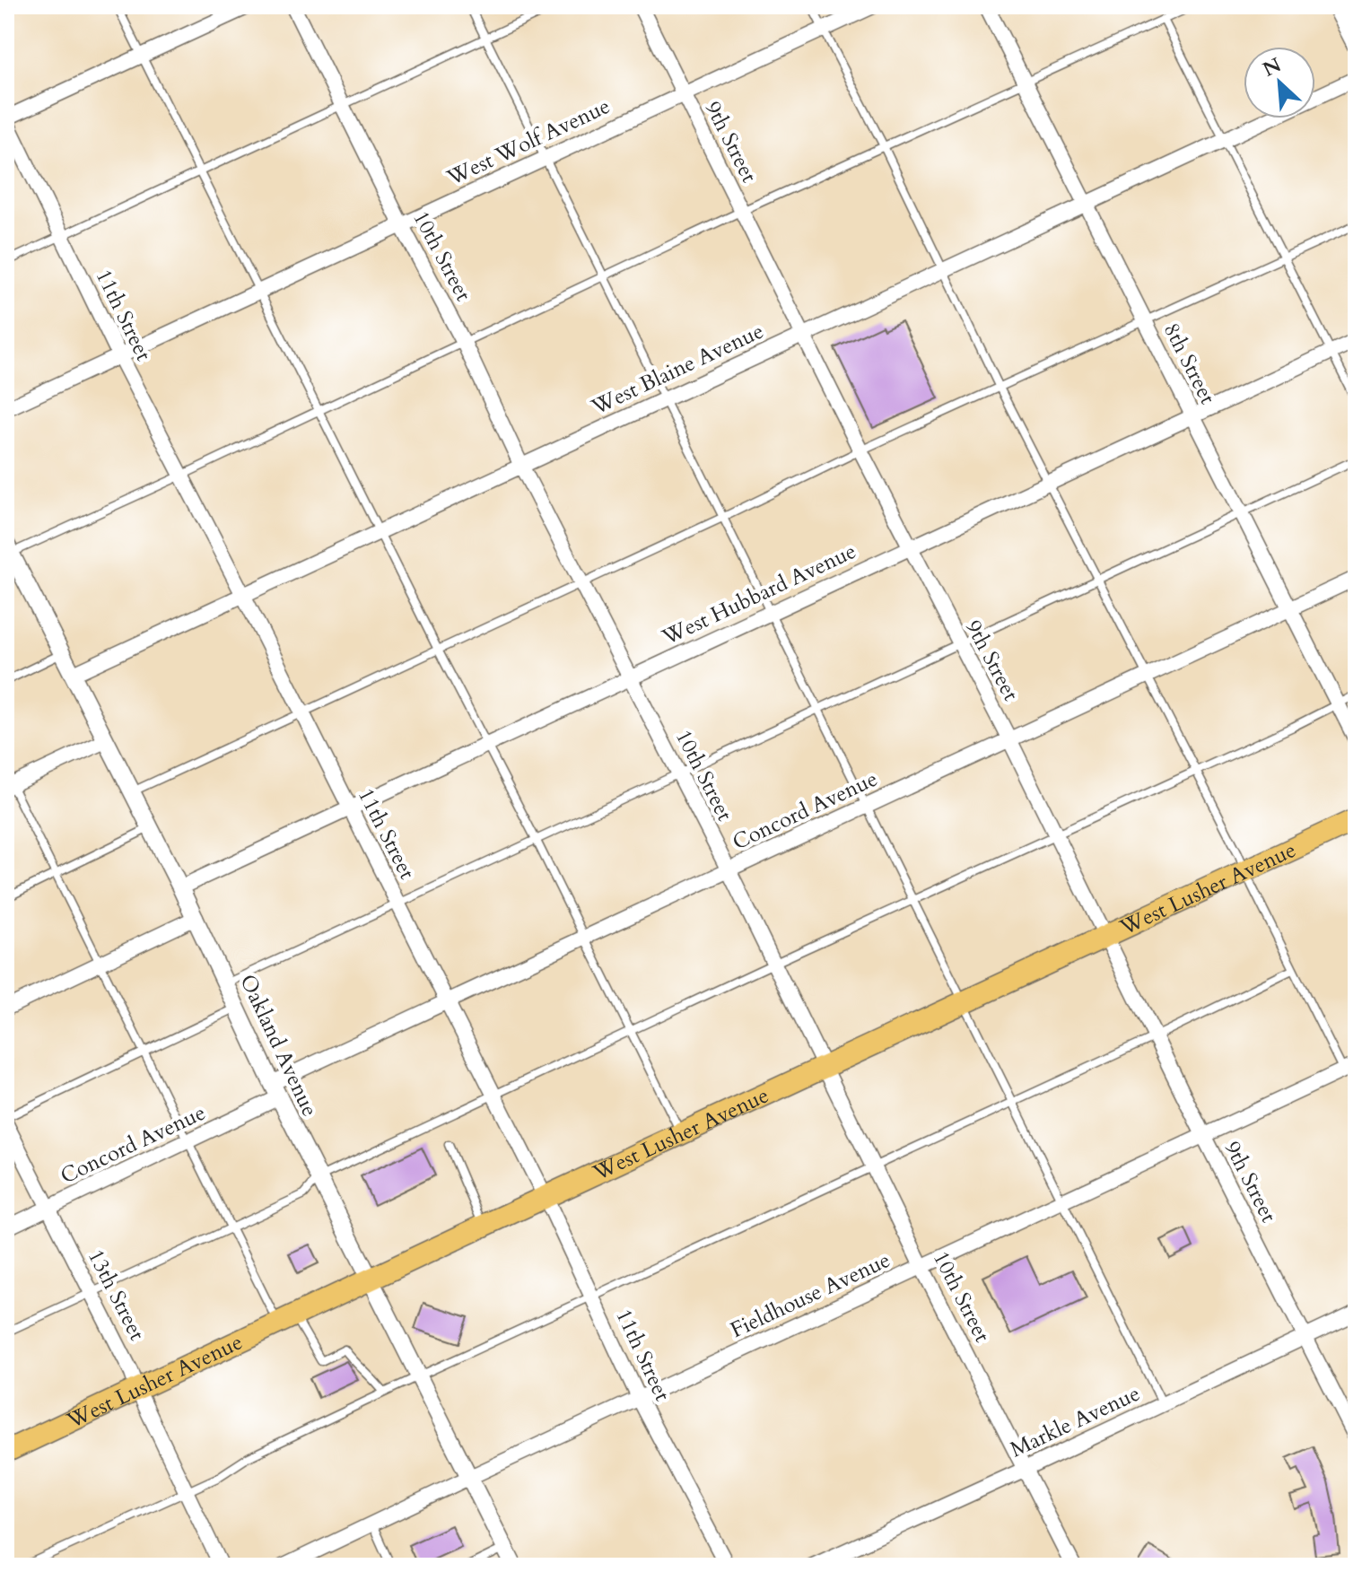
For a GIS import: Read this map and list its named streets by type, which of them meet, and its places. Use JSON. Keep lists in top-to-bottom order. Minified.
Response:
{"streets":{"main road":["West Lusher Avenue"],"street":["West Wolf Avenue","9th Street","10th Street","11th Street","8th Street","West Blaine Avenue","West Hubbard Avenue","Concord Avenue","Oakland Avenue","13th Street","Fieldhouse Avenue","Markle Avenue"]},"crossings":[["West Wolf Avenue","9th Street"],["West Wolf Avenue","10th Street"],["West Wolf Avenue","11th Street"],["9th Street","West Blaine Avenue"],["9th Street","West Hubbard Avenue"],["9th Street","Concord Avenue"],["9th Street","West Lusher Avenue"],["9th Street","Fieldhouse Avenue"],["9th Street","Markle Avenue"],["10th Street","West Blaine Avenue"],["10th Street","West Hubbard Avenue"],["10th Street","Concord Avenue"],["10th Street","West Lusher Avenue"],["10th Street","Fieldhouse Avenue"],["10th Street","Markle Avenue"],["11th Street","West Blaine Avenue"],["11th Street","West Hubbard Avenue"],["11th Street","Concord Avenue"],["11th Street","West Lusher Avenue"],["11th Street","Fieldhouse Avenue"],["8th Street","West Blaine Avenue"],["8th Street","West Hubbard Avenue"],["8th Street","Concord Avenue"],["West Blaine Avenue","Oakland Avenue"],["West Hubbard Avenue","Oakland Avenue"],["Concord Avenue","Oakland Avenue"],["Concord Avenue","13th Street"],["West Lusher Avenue","Oakland Avenue"],["West Lusher Avenue","13th Street"],["Oakland Avenue","Fieldhouse Avenue"]],"north":"top left"}
